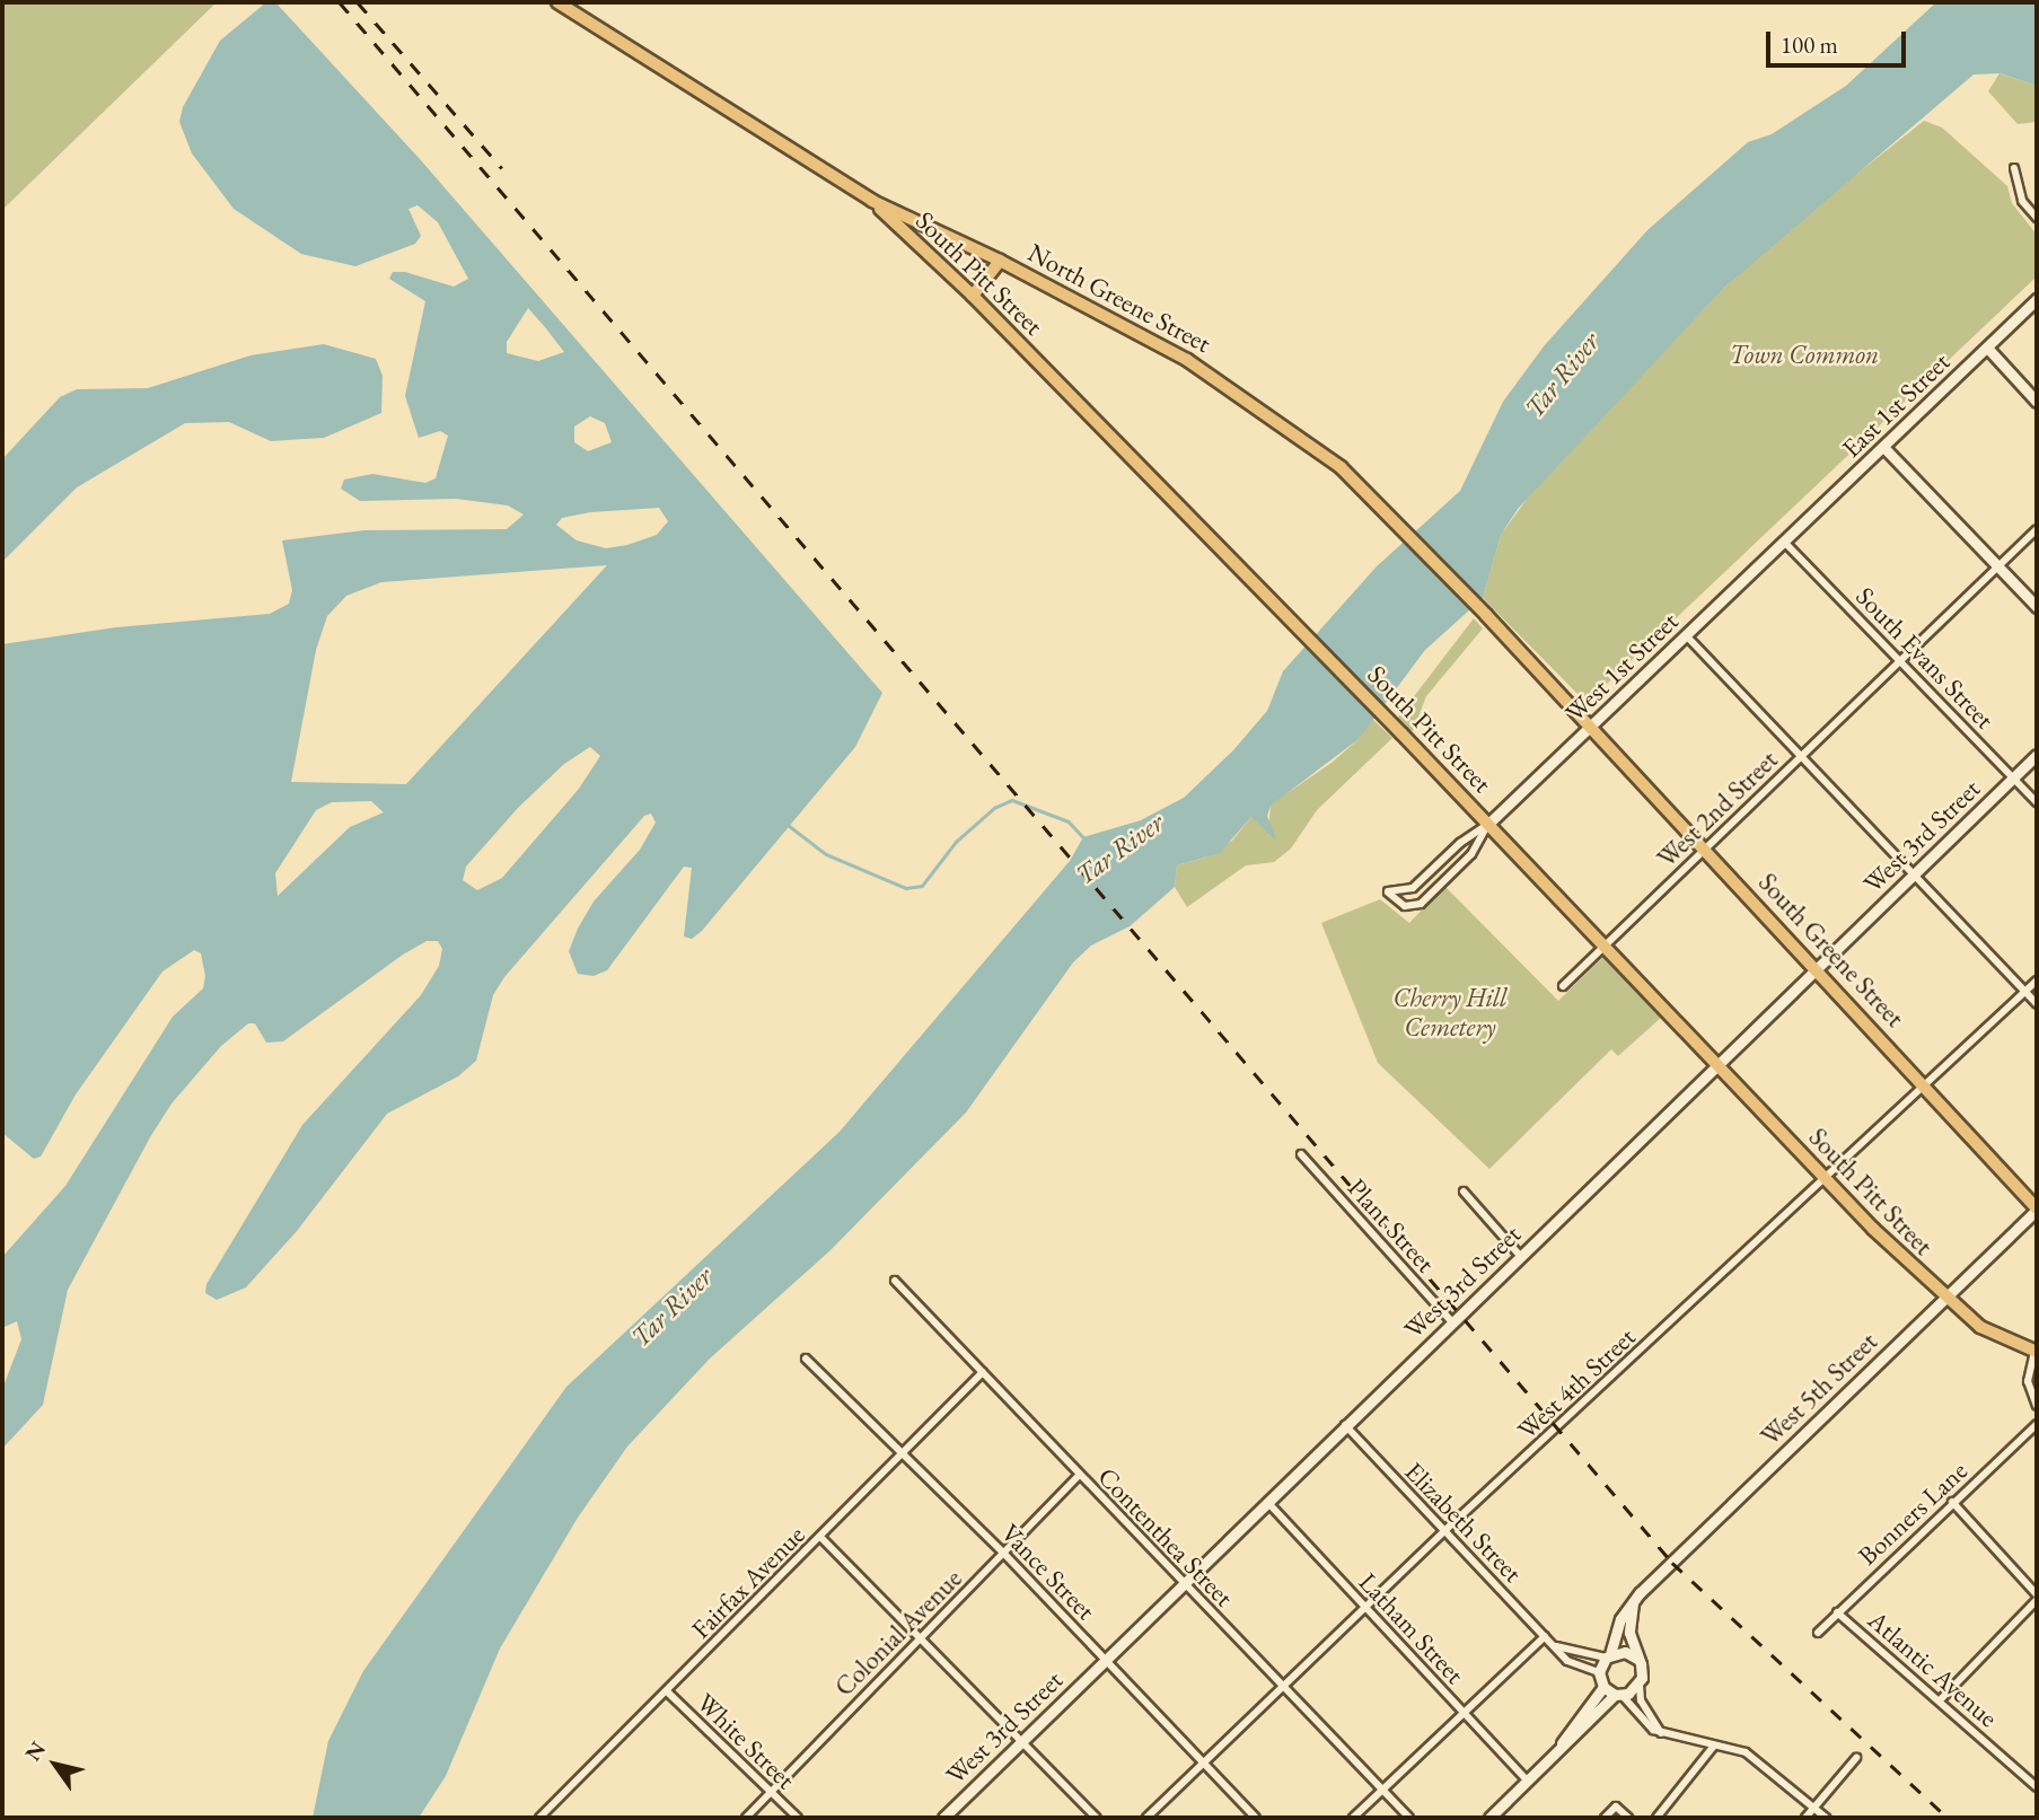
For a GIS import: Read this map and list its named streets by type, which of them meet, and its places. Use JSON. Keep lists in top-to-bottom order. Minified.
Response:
{"streets":{"main road":["South Pitt Street","North Greene Street","South Greene Street"],"street":["East 1st Street","South Evans Street","West 1st Street","West 2nd Street","West 3rd Street","Plant Street","West 4th Street","West 5th Street","Bonners Lane","Elizabeth Street","Contenthea Street","Vance Street","Fairfax Avenue","Latham Street","Colonial Avenue","Atlantic Avenue","White Street"]},"crossings":[["South Pitt Street","North Greene Street"],["South Pitt Street","West 1st Street"],["South Pitt Street","West 2nd Street"],["South Pitt Street","West 3rd Street"],["South Pitt Street","West 4th Street"],["South Pitt Street","West 5th Street"],["North Greene Street","West 1st Street"],["North Greene Street","South Greene Street"],["East 1st Street","South Evans Street"],["East 1st Street","West 1st Street"],["South Evans Street","West 1st Street"],["South Evans Street","West 2nd Street"],["South Evans Street","West 3rd Street"],["West 1st Street","South Greene Street"],["West 2nd Street","South Greene Street"],["West 3rd Street","South Greene Street"],["West 3rd Street","Plant Street"],["West 3rd Street","Elizabeth Street"],["West 3rd Street","Contenthea Street"],["West 3rd Street","Vance Street"],["West 3rd Street","Latham Street"],["South Greene Street","West 4th Street"],["South Greene Street","West 5th Street"],["West 4th Street","Elizabeth Street"],["West 4th Street","Contenthea Street"],["West 4th Street","Vance Street"],["West 4th Street","Latham Street"],["West 5th Street","Elizabeth Street"],["Bonners Lane","Atlantic Avenue"],["Contenthea Street","Fairfax Avenue"],["Contenthea Street","Colonial Avenue"],["Vance Street","Fairfax Avenue"],["Vance Street","Colonial Avenue"],["Fairfax Avenue","White Street"],["Colonial Avenue","White Street"]],"water":["Tar River"],"parks":["Town Common","Cherry Hill Cemetery"],"scale_bar":"100 m","north":"top left"}
